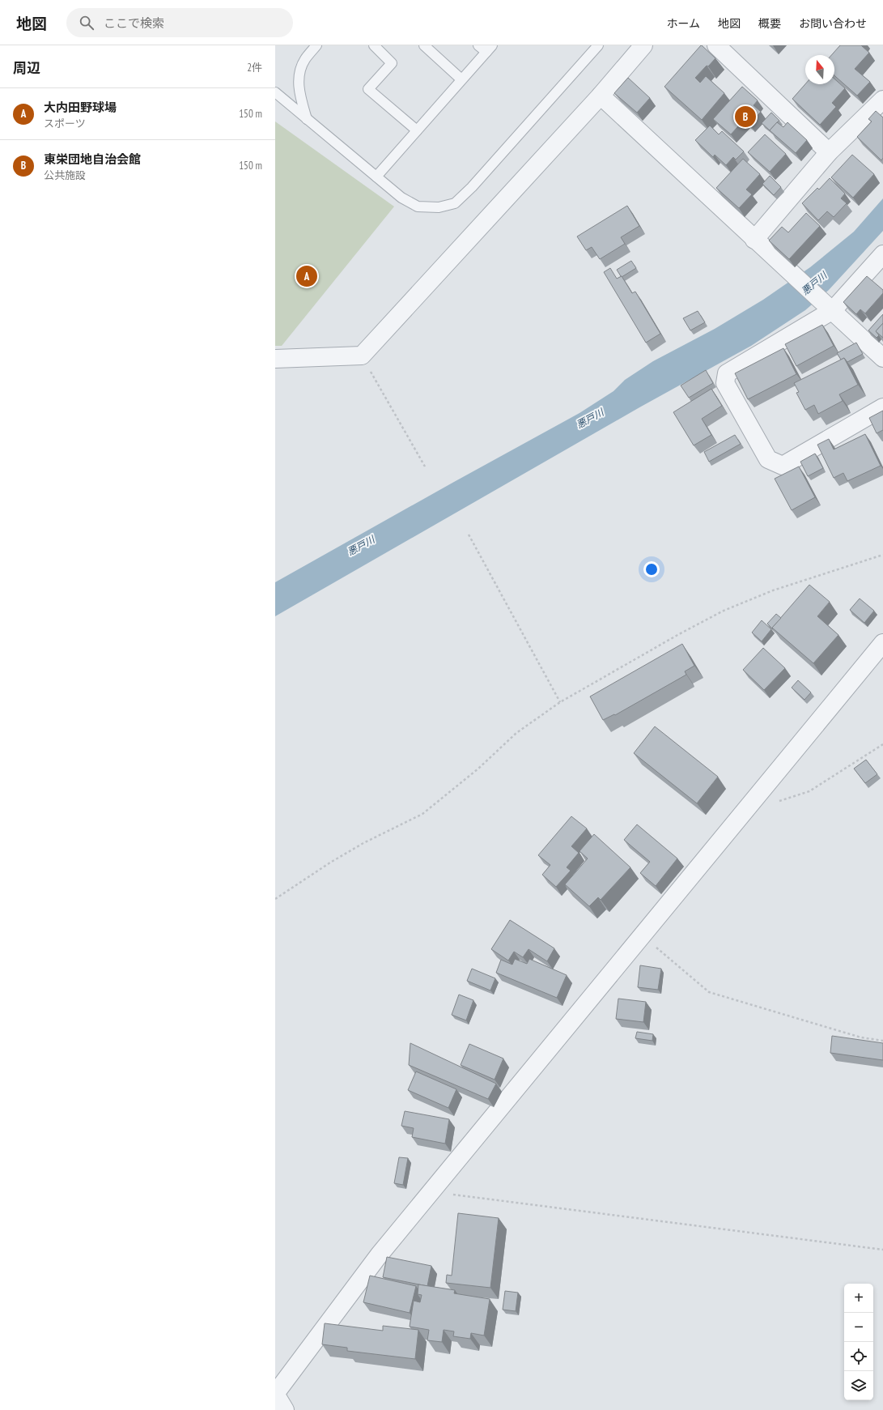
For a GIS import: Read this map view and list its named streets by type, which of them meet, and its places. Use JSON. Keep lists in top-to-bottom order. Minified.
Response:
{"water":["悪戸川"],"north":"top","page":{"header":"地図","search":"ここで検索","nav":["ホーム","地図","概要","お問い合わせ"],"heading":["周辺","2件"],"list":[{"mark":"A","name":"大内田野球場","note":"スポーツ","value":"150 m"},{"mark":"B","name":"東栄団地自治会館","note":"公共施設","value":"150 m"}],"pins":["B","A"],"map_buttons":["+","−"]}}
